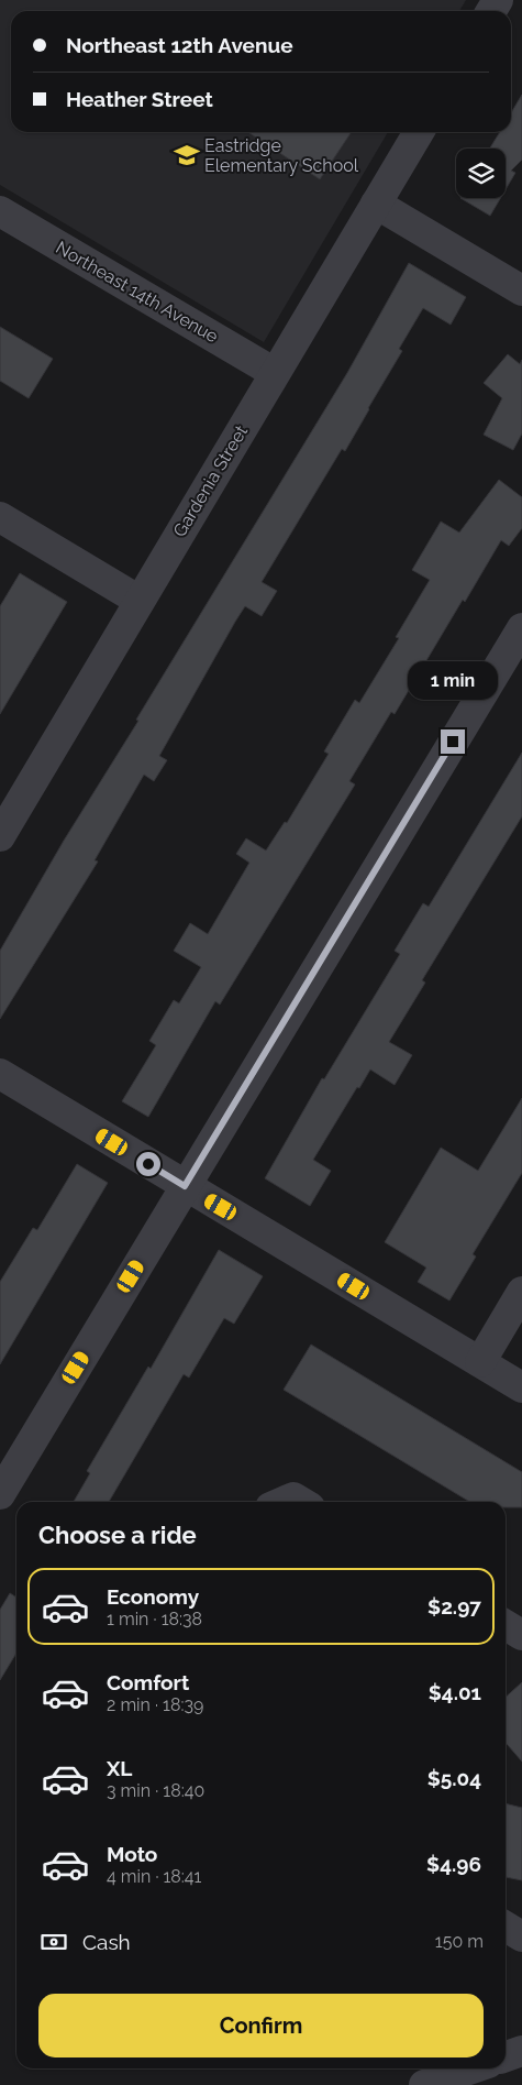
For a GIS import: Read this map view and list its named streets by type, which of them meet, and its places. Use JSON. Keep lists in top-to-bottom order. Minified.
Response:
{"streets":{"street":["Northeast 14th Avenue","Gardenia Street"]},"crossings":[["Northeast 14th Avenue","Gardenia Street"]],"places":{"school or university":["Eastridge Elementary School"]},"page":{"banner":["Northeast 12th Avenue","Heather Street"],"bubble":"1 min","heading":"Choose a ride","list":[{"name":"Economy","note":"1 min · 18:38","value":"$2.97"},{"name":"Comfort","note":"2 min · 18:39","value":"$4.01"},{"name":"XL","note":"3 min · 18:40","value":"$5.04"},{"name":"Moto","note":"4 min · 18:41","value":"$4.96"}],"pay":["Cash","150 m"],"buttons":"Confirm"}}
